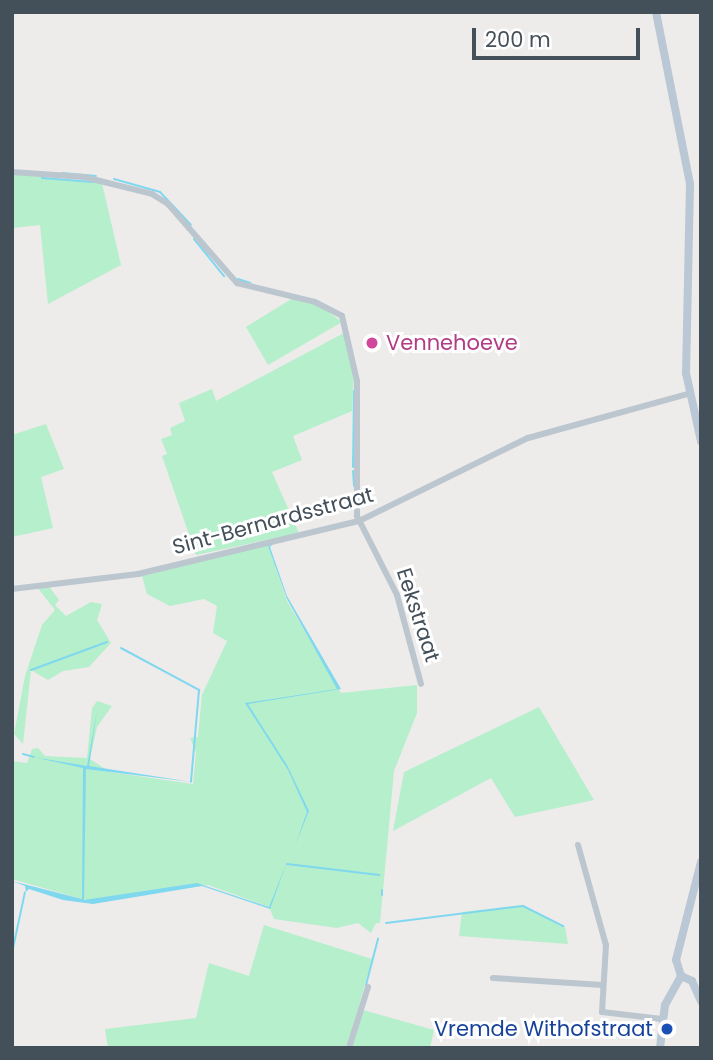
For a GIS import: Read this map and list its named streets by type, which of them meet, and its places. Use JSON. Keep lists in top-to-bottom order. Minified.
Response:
{"streets":{"street":["Sint-Bernardsstraat","Eekstraat"]},"crossings":[["Sint-Bernardsstraat","Eekstraat"]],"places":["Vennehoeve","Vremde Withofstraat"],"scale_bar":"200 m"}
